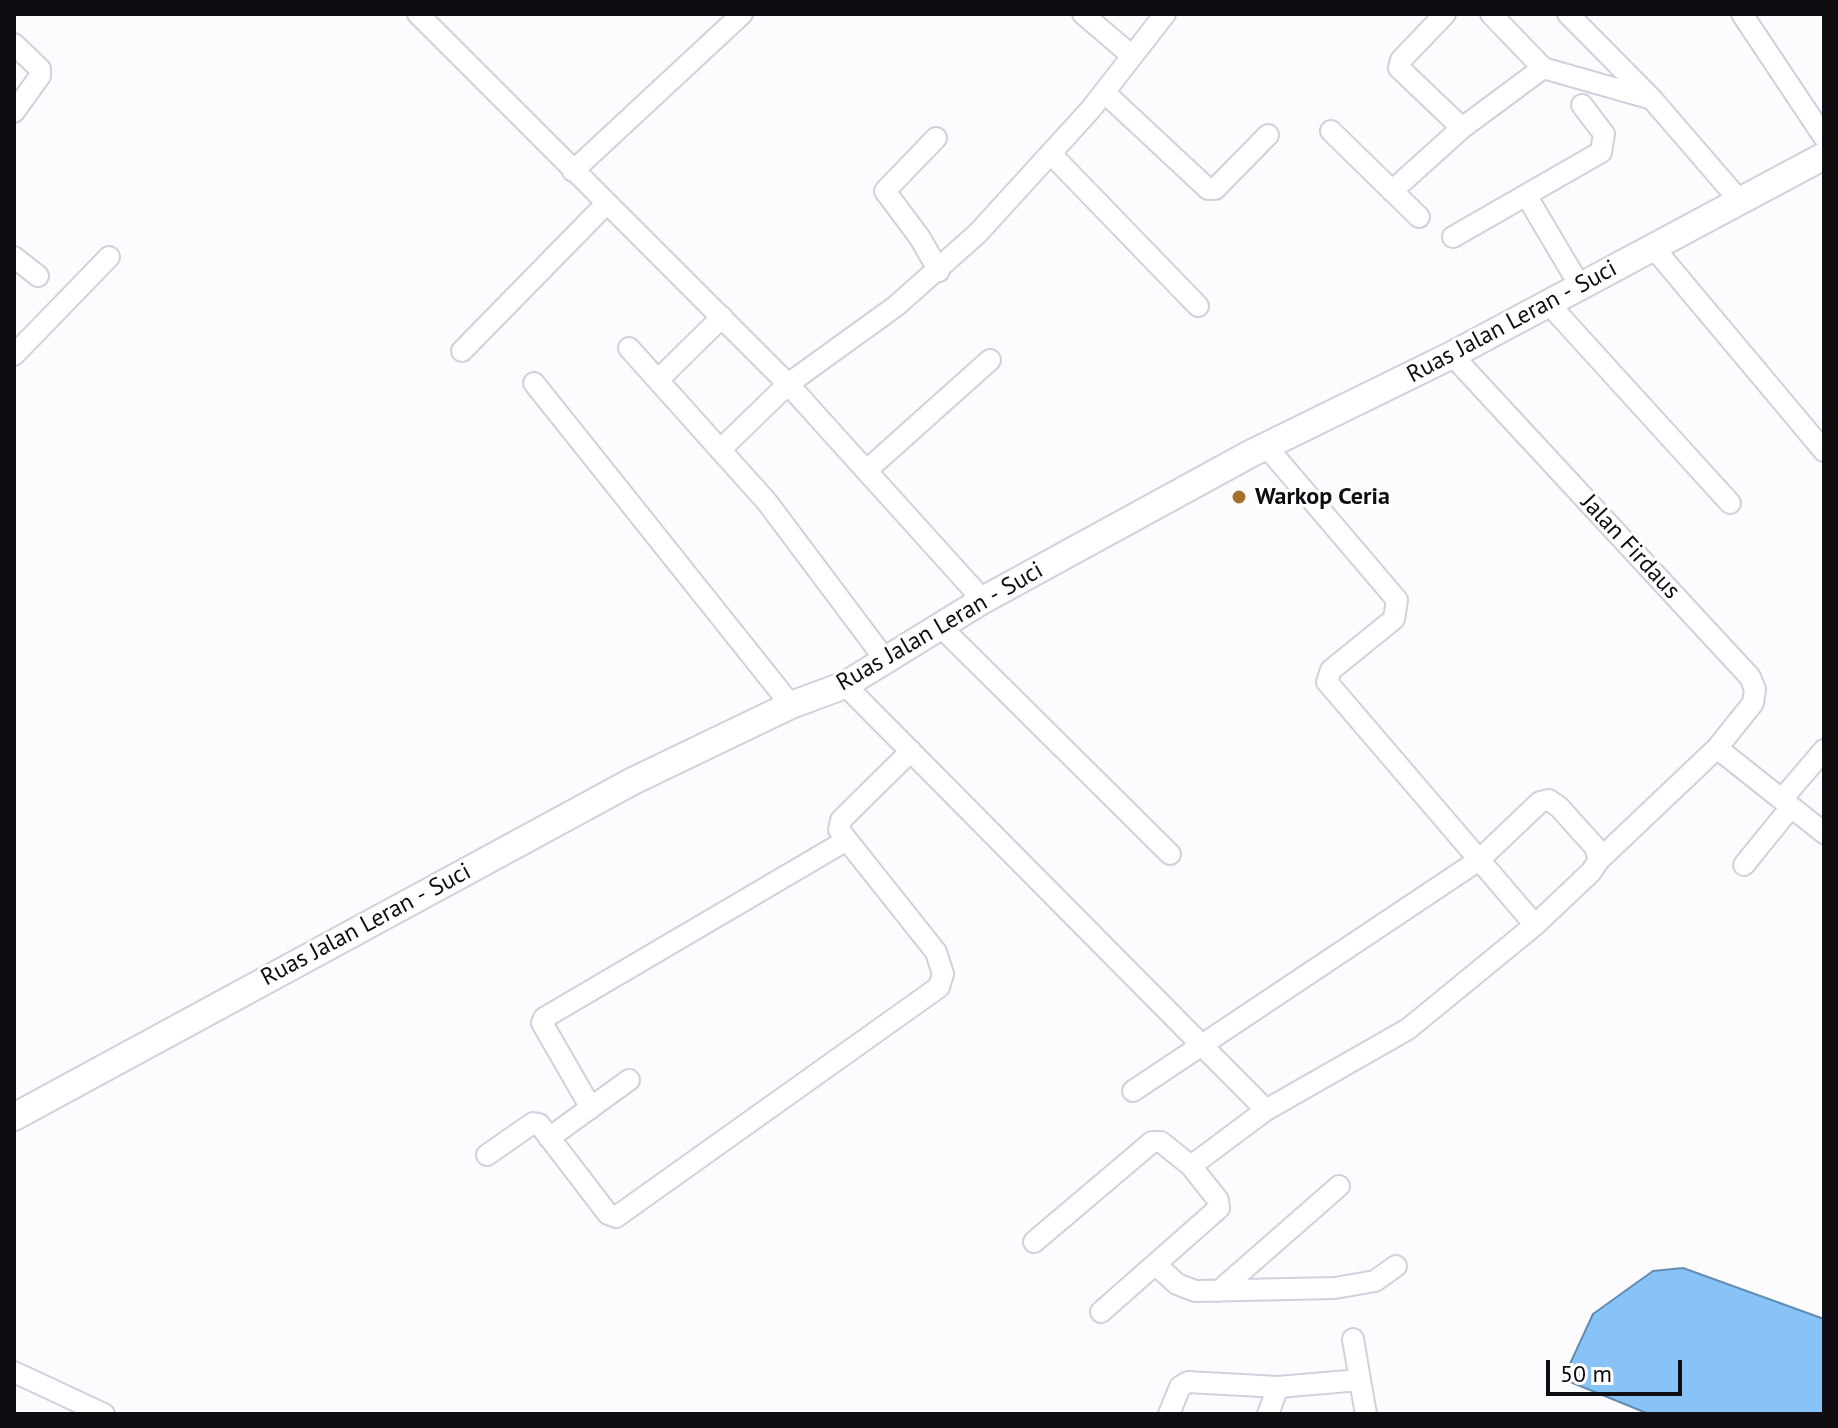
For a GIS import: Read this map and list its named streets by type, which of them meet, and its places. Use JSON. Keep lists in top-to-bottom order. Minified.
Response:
{"streets":{"main road":["Ruas Jalan Leran - Suci"],"street":["Jalan Firdaus"]},"crossings":[["Ruas Jalan Leran - Suci","Jalan Firdaus"]],"places":["Warkop Ceria"],"scale_bar":"50 m"}
